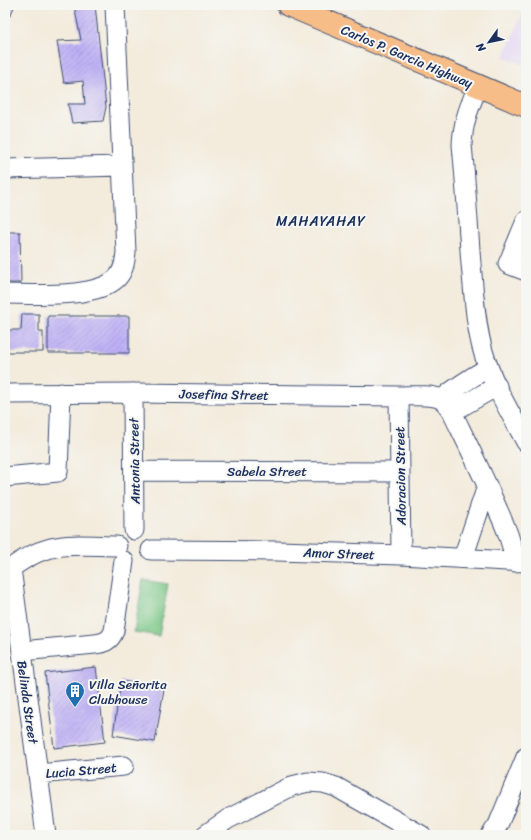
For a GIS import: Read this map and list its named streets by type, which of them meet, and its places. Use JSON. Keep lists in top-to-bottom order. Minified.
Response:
{"streets":{"highway":["Carlos P. Garcia Highway"],"street":["Josefina Street","Antonia Street","Sabela Street","Adoracion Street","Amor Street","Belinda Street","Lucia Street"]},"crossings":[["Josefina Street","Antonia Street"],["Josefina Street","Adoracion Street"],["Antonia Street","Sabela Street"],["Antonia Street","Amor Street"],["Sabela Street","Adoracion Street"],["Adoracion Street","Amor Street"],["Belinda Street","Lucia Street"]],"districts":["MAHAYAHAY"],"places":{"building":["Villa Señorita Clubhouse"]},"north":"bottom left"}
